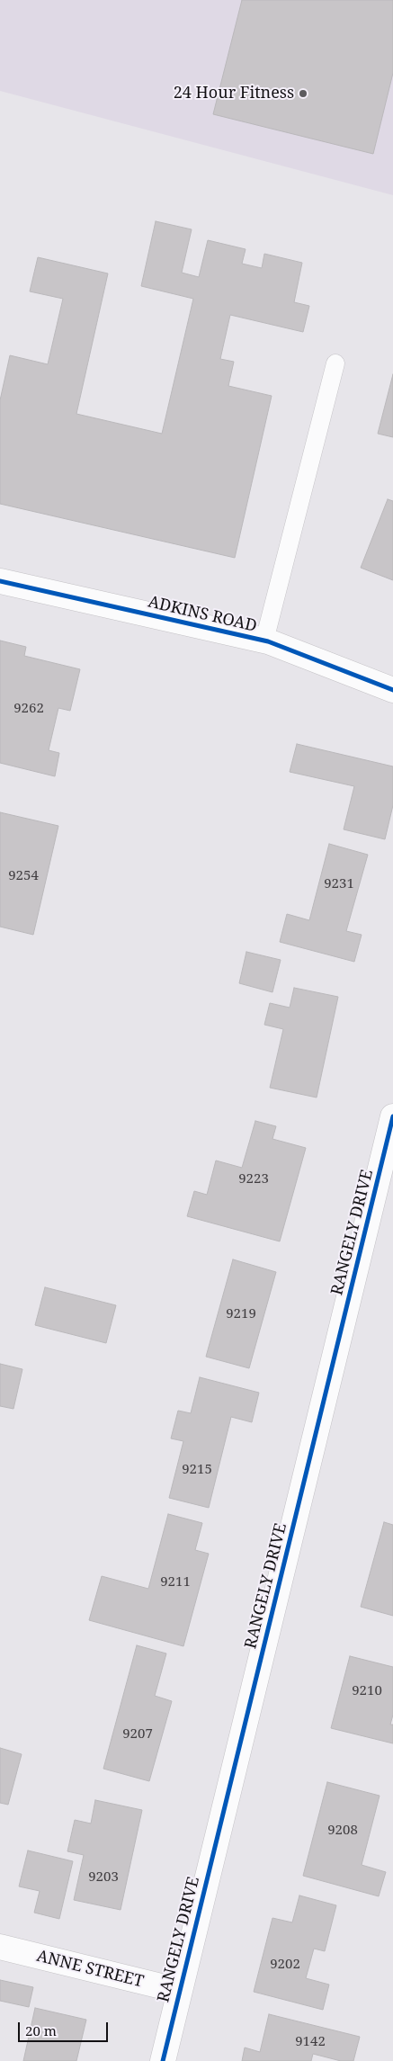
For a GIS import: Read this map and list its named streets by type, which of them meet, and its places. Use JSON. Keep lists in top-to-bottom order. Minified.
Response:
{"streets":{"street":["ADKINS ROAD","RANGELY DRIVE","ANNE STREET"]},"crossings":[["RANGELY DRIVE","ANNE STREET"]],"places":["24 Hour Fitness"],"house_numbers":["9262","9254","9231","9223","9219","9215","9211","9210","9207","9208","9203","9202","9142"],"scale_bar":"20 m"}
